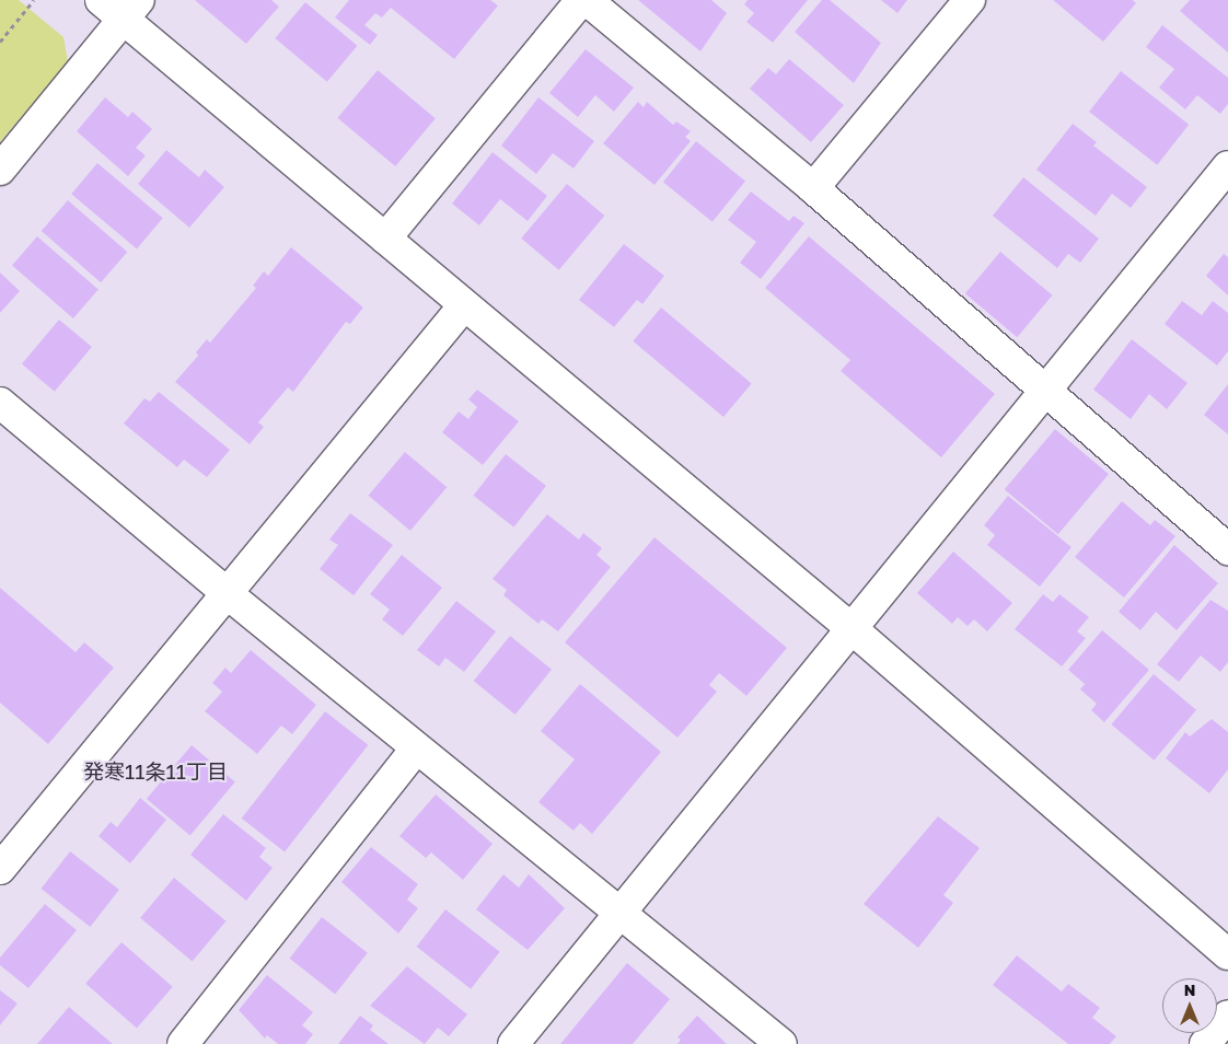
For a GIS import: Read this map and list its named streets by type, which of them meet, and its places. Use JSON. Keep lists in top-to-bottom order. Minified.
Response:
{"districts":["発寒11条11丁目"],"north":"top"}
